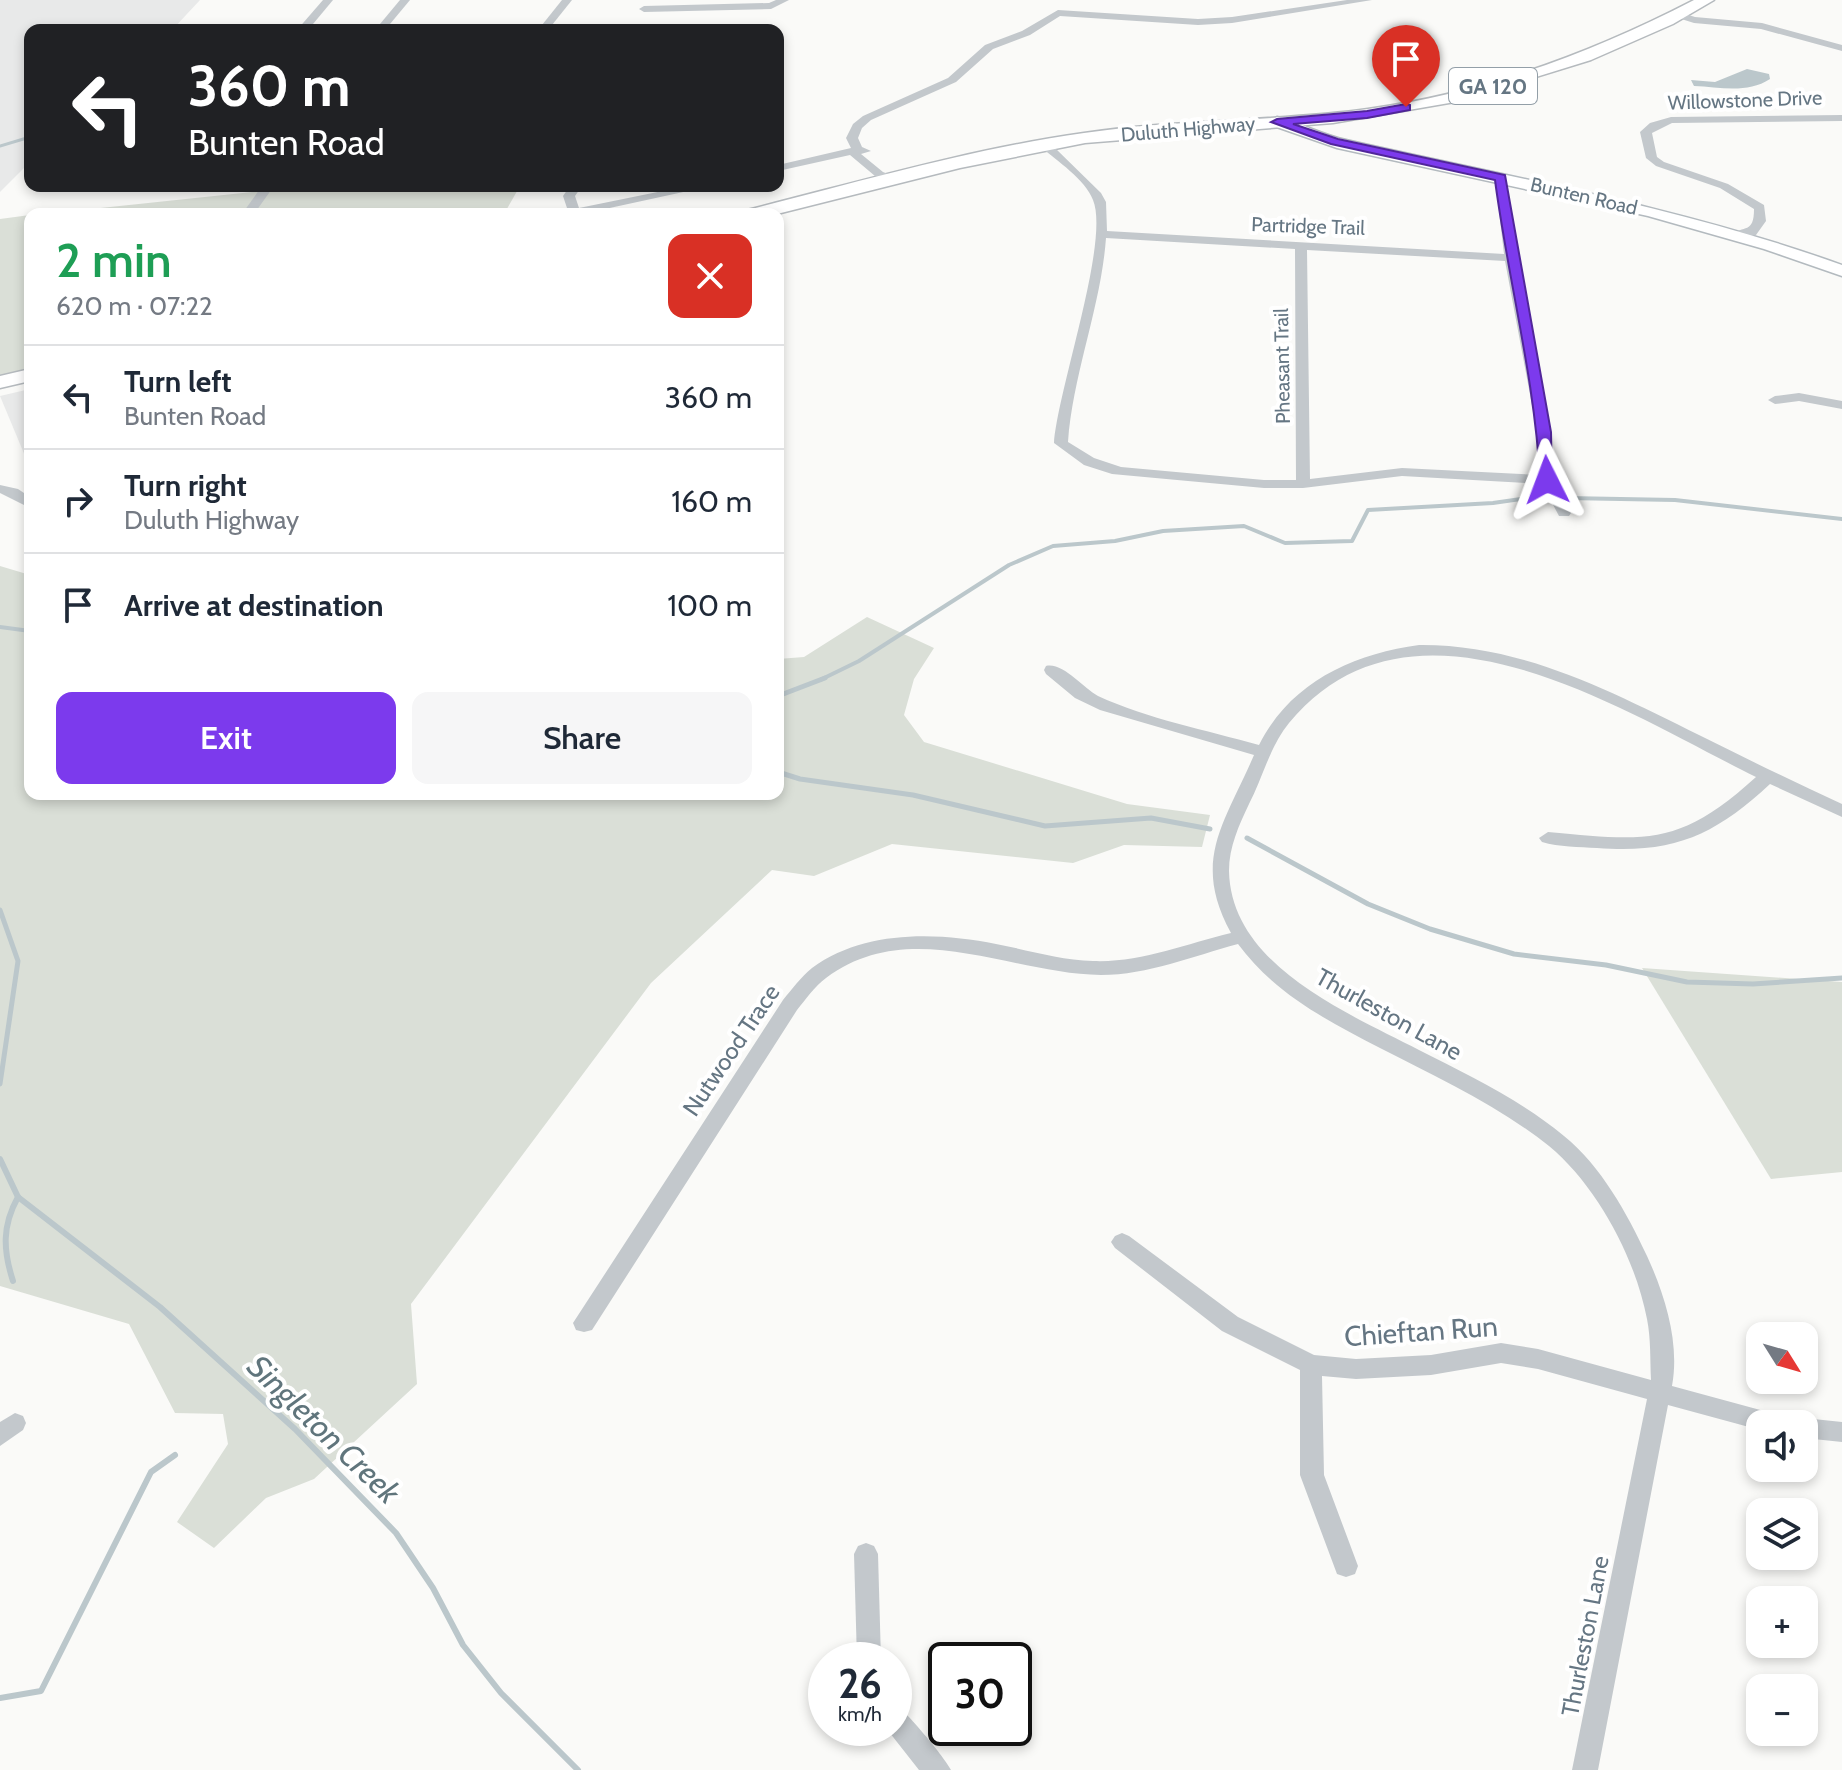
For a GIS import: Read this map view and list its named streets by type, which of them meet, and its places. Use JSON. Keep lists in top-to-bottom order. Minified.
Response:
{"streets":{"main road":["GA 120","Duluth Highway"],"street":["Willowstone Drive","Bunten Road","Partridge Trail","Pheasant Trail","Thurleston Lane","Nutwood Trace","Chieftan Run"]},"crossings":[["Willowstone Drive","Bunten Road"],["Duluth Highway","Bunten Road"],["Partridge Trail","Pheasant Trail"],["Thurleston Lane","Nutwood Trace"],["Thurleston Lane","Chieftan Run"]],"water":["Singleton Creek"],"north":"bottom right","page":{"turn":["360 m","Bunten Road"],"heading":["2 min","620 m · 07:22"],"list":[{"name":"Turn left","note":"Bunten Road","value":"360 m"},{"name":"Turn right","note":"Duluth Highway","value":"160 m"},{"name":"Arrive at destination","value":"100 m"}],"buttons":["Exit","Share"],"map_buttons":["+","−"],"speed":"26 km/h","limit":"30"}}
